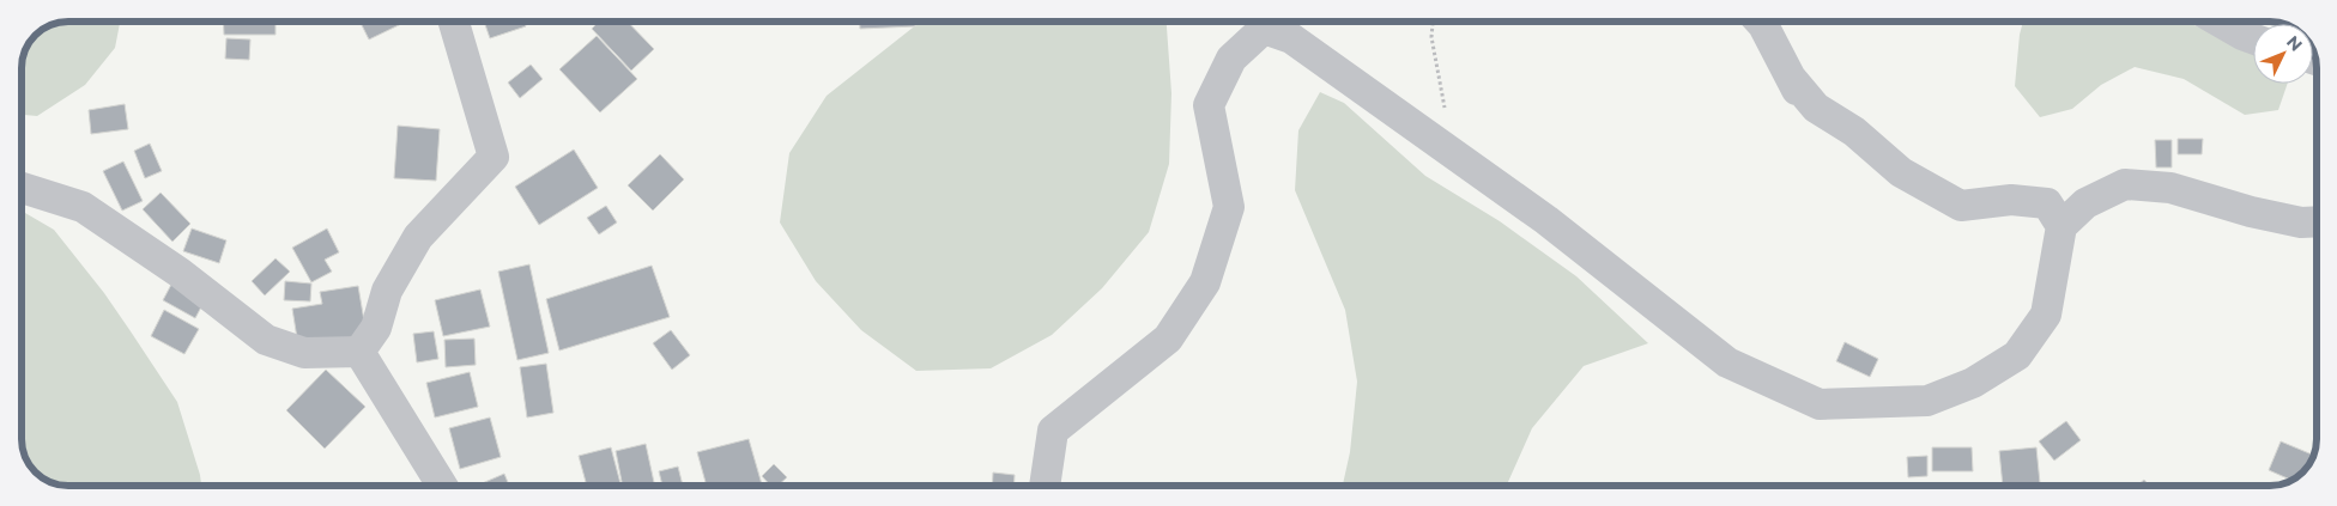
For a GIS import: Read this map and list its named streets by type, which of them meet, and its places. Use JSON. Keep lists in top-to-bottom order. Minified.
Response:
{"north":"top right"}
